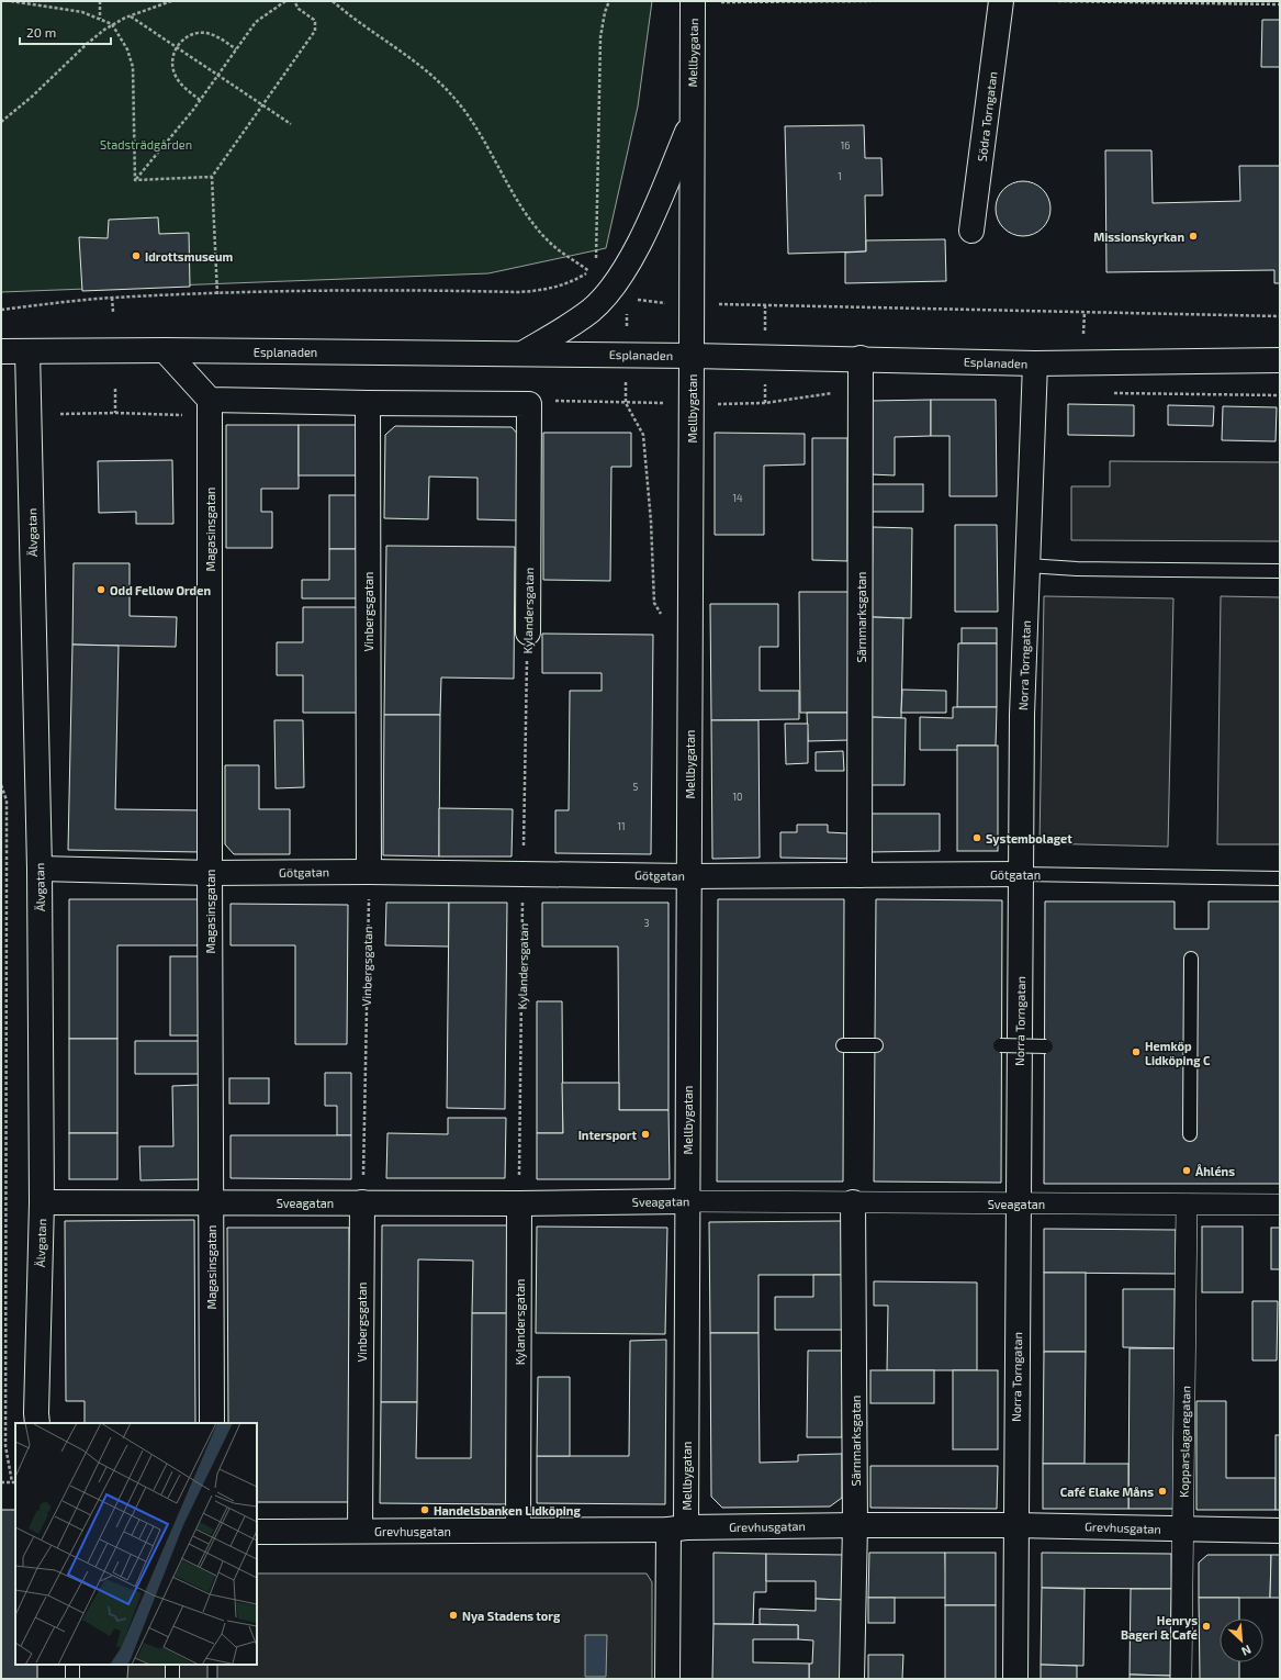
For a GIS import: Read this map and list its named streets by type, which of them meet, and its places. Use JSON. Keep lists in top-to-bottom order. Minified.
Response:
{"streets":{"street":["Mellbygatan","Södra Torngatan","Esplanaden","Magasinsgatan","Älvgatan","Kylandersgatan","Vinbergsgatan","Särnmarksgatan","Norra Torngatan","Götgatan","Sveagatan","Kopparslagaregatan","Grevhusgatan"]},"crossings":[["Mellbygatan","Esplanaden"],["Mellbygatan","Götgatan"],["Mellbygatan","Sveagatan"],["Mellbygatan","Grevhusgatan"],["Esplanaden","Älvgatan"],["Esplanaden","Särnmarksgatan"],["Esplanaden","Norra Torngatan"],["Magasinsgatan","Götgatan"],["Magasinsgatan","Sveagatan"],["Älvgatan","Götgatan"],["Älvgatan","Sveagatan"],["Kylandersgatan","Götgatan"],["Kylandersgatan","Sveagatan"],["Kylandersgatan","Grevhusgatan"],["Vinbergsgatan","Götgatan"],["Vinbergsgatan","Sveagatan"],["Vinbergsgatan","Grevhusgatan"],["Särnmarksgatan","Götgatan"],["Särnmarksgatan","Sveagatan"],["Särnmarksgatan","Grevhusgatan"],["Norra Torngatan","Götgatan"],["Norra Torngatan","Sveagatan"],["Norra Torngatan","Grevhusgatan"],["Sveagatan","Kopparslagaregatan"],["Kopparslagaregatan","Grevhusgatan"]],"parks":["Stadsträdgården"],"places":["Missionskyrkan","Idrottsmuseum","Odd Fellow Orden","Systembolaget","Hemköp Lidköping C","Intersport","Åhléns","Café Elake Måns","Handelsbanken Lidköping","Nya Stadens torg","Henrys Bageri & Café"],"house_numbers":["16","1","14","5","10","11","3"],"scale_bar":"20 m","north":"bottom right"}
